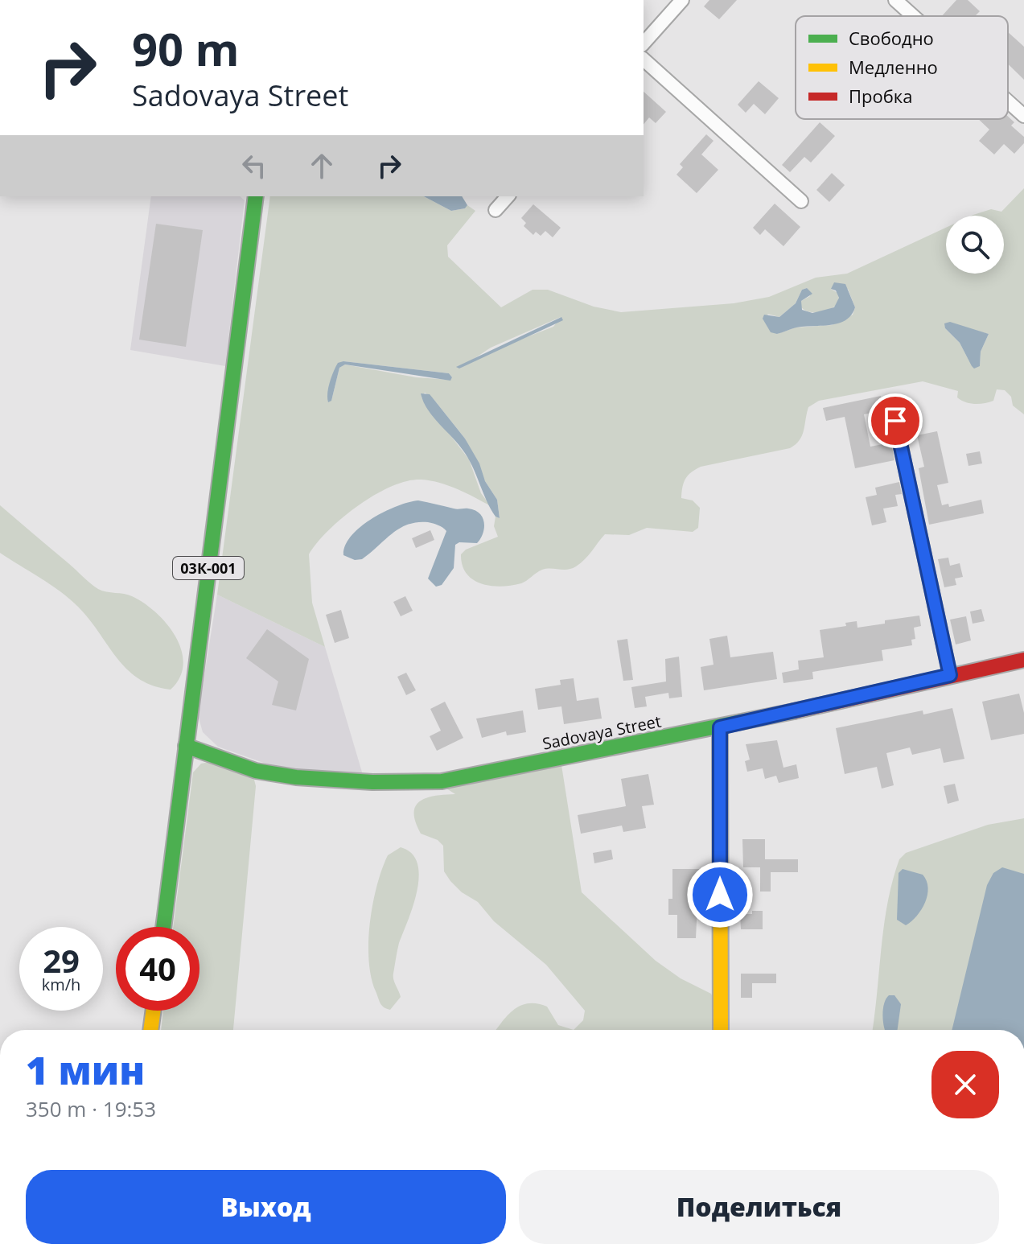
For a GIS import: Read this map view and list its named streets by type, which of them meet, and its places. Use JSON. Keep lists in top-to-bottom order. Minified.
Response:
{"streets":{"street":["03К-001","Sadovaya Street"]},"crossings":[["03К-001","Sadovaya Street"]],"legend":["Свободно","Медленно","Пробка"],"page":{"turn":["90 m","Sadovaya Street"],"speed":"29 km/h","limit":"40","heading":["1 мин","350 m · 19:53"],"buttons":["Выход","Поделиться"]}}
